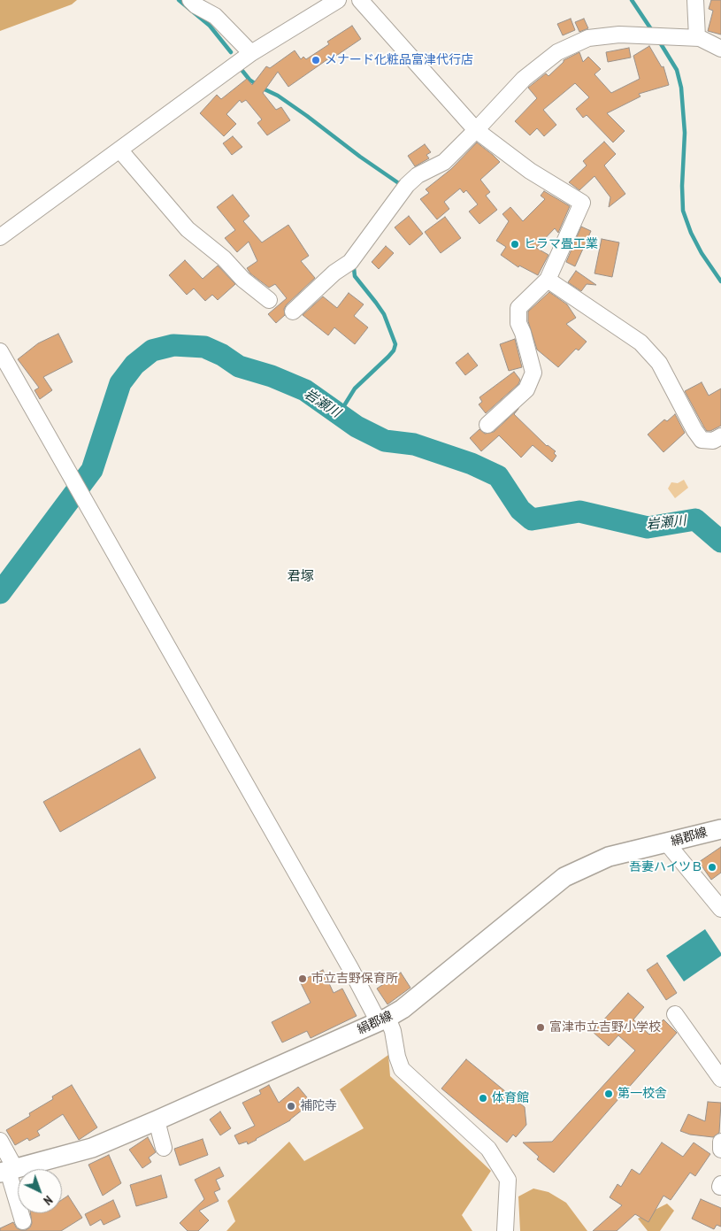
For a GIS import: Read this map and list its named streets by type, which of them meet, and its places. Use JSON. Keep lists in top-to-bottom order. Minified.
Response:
{"streets":{"main road":["絹郡線"]},"districts":["君塚"],"water":["岩瀬川"],"places":["メナード化粧品富津代行店","ヒラマ畳工業","吾妻ハイツＢ","市立吉野保育所","富津市立吉野小学校","第一校舎","体育館","補陀寺"],"north":"bottom right"}
